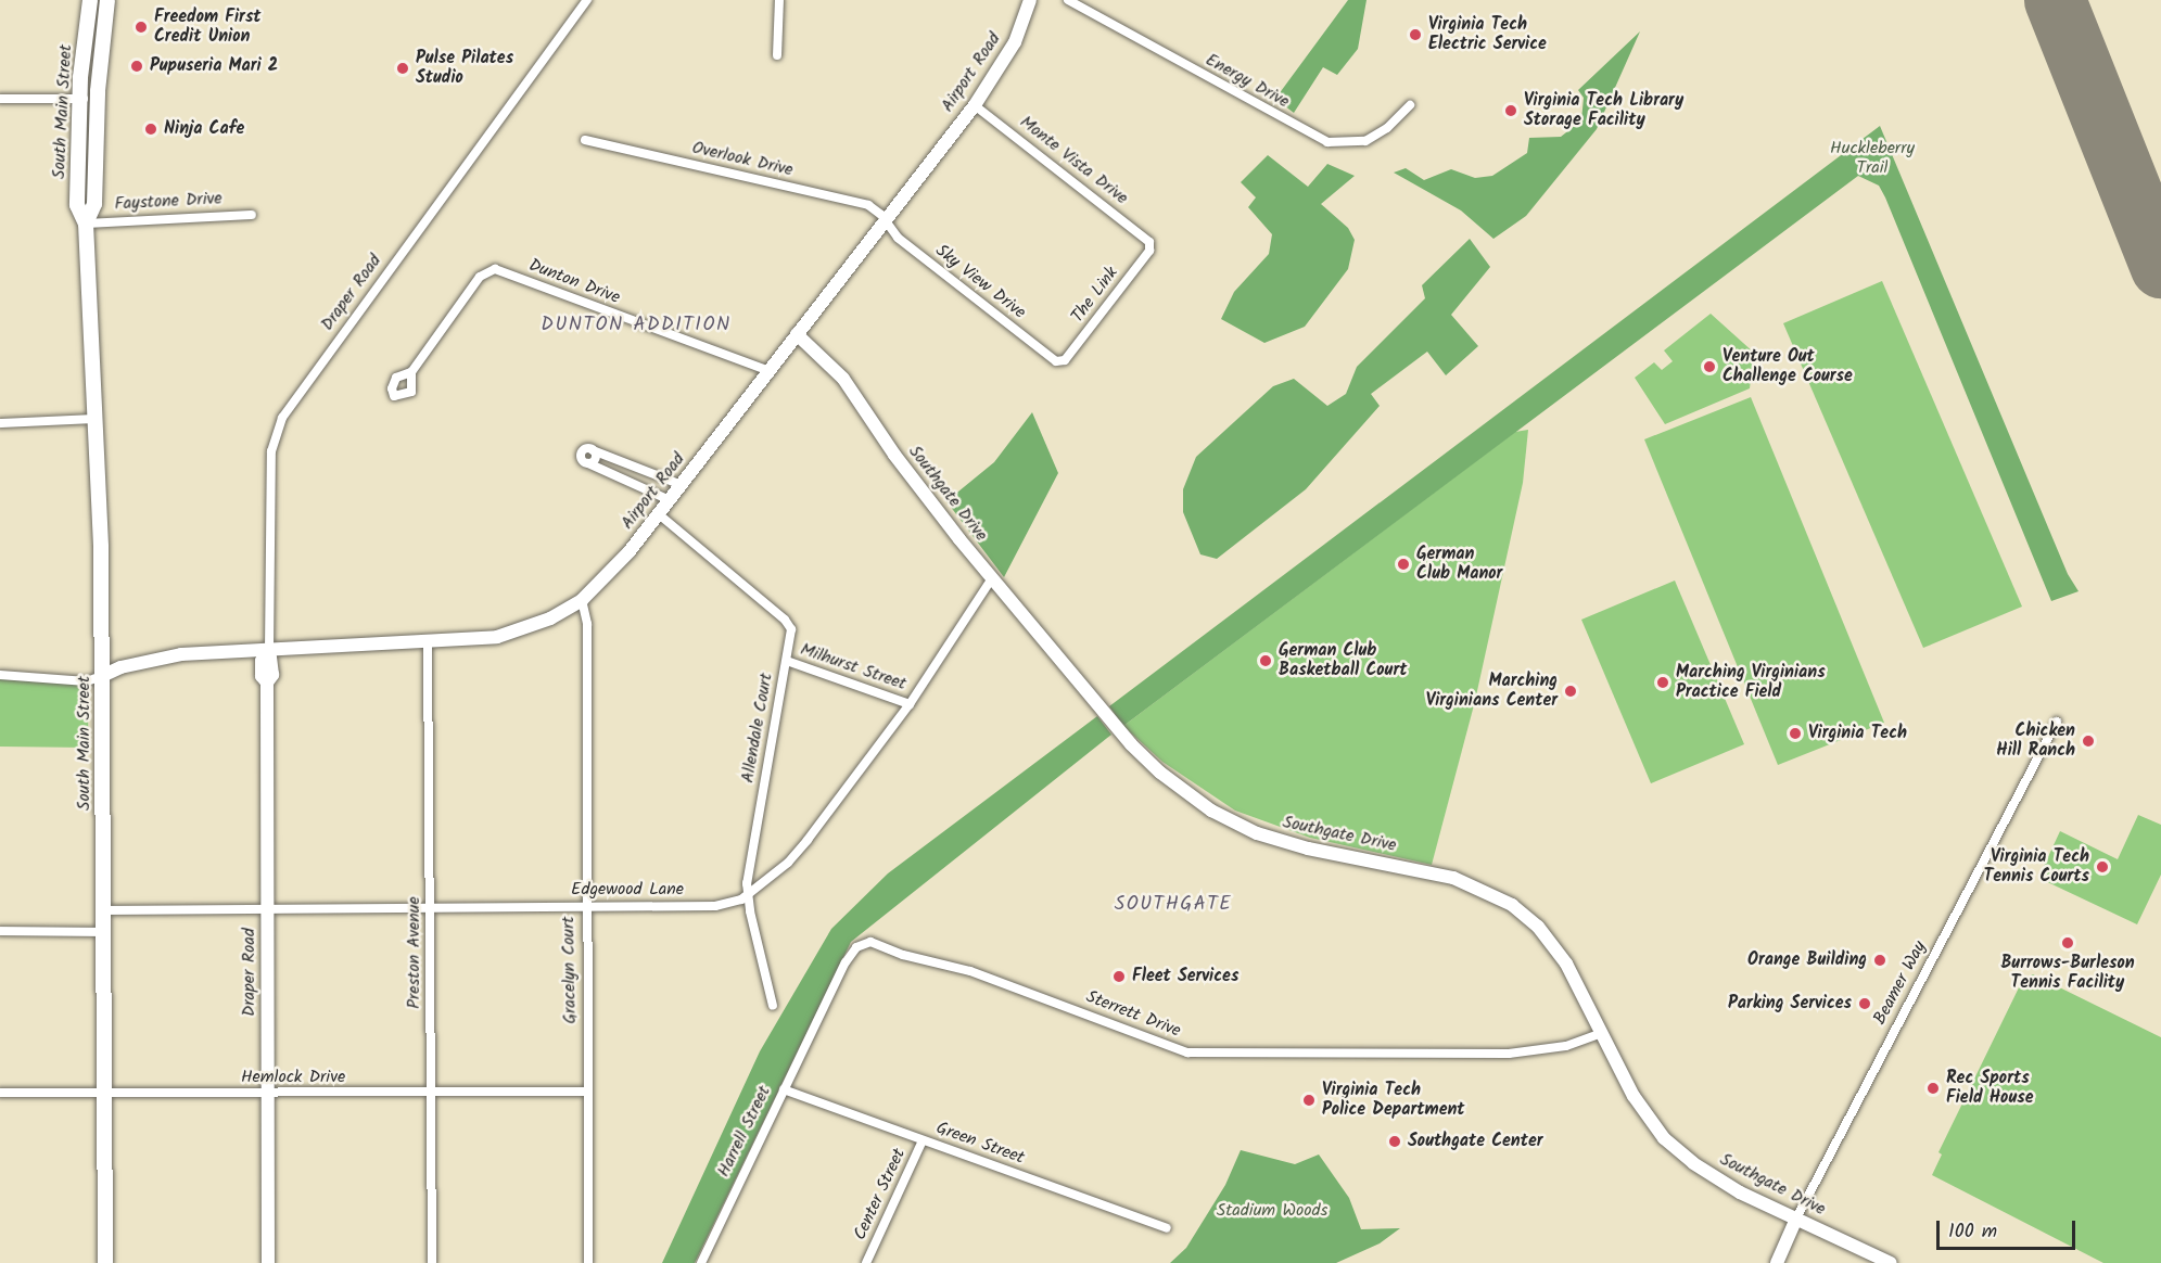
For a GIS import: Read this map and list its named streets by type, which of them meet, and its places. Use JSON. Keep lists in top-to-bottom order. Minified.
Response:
{"streets":{"main road":["South Main Street"],"street":["Airport Road","Energy Drive","Overlook Drive","Monte Vista Drive","Faystone Drive","Dunton Drive","Sky View Drive","Draper Road","The Link","Southgate Drive","Milhurst Street","Allendale Court","Edgewood Lane","Preston Avenue","Gracelyn Court","Beamer Way","Sterrett Drive","Hemlock Drive","Harrell Street","Green Street","Center Street"]},"crossings":[["Airport Road","South Main Street"],["Airport Road","Overlook Drive"],["Airport Road","Monte Vista Drive"],["Airport Road","Dunton Drive"],["Airport Road","Sky View Drive"],["Airport Road","Draper Road"],["Airport Road","Southgate Drive"],["Airport Road","Allendale Court"],["Airport Road","Preston Avenue"],["Airport Road","Gracelyn Court"],["South Main Street","Faystone Drive"],["South Main Street","Edgewood Lane"],["South Main Street","Hemlock Drive"],["Overlook Drive","Sky View Drive"],["Monte Vista Drive","The Link"],["Sky View Drive","The Link"],["Draper Road","Edgewood Lane"],["Draper Road","Hemlock Drive"],["Southgate Drive","Edgewood Lane"],["Southgate Drive","Beamer Way"],["Southgate Drive","Sterrett Drive"],["Milhurst Street","Allendale Court"],["Milhurst Street","Edgewood Lane"],["Allendale Court","Edgewood Lane"],["Edgewood Lane","Preston Avenue"],["Edgewood Lane","Gracelyn Court"],["Preston Avenue","Hemlock Drive"],["Gracelyn Court","Hemlock Drive"],["Sterrett Drive","Harrell Street"],["Harrell Street","Green Street"],["Green Street","Center Street"]],"districts":["DUNTON ADDITION","SOUTHGATE"],"parks":["Huckleberry Trail","Stadium Woods"],"places":["Freedom First Credit Union","Virginia Tech Electric Service","Pupuseria Mari 2","Pulse Pilates Studio","Virginia Tech Library Storage Facility","Ninja Cafe","Venture Out Challenge Course","German Club Manor","German Club Basketball Court","Marching Virginians Practice Field","Marching Virginians Center","Virginia Tech","Chicken Hill Ranch","Virginia Tech Tennis Courts","Burrows-Burleson Tennis Facility","Orange Building","Fleet Services","Parking Services","Rec Sports Field House","Virginia Tech Police Department","Southgate Center"],"scale_bar":"100 m"}
